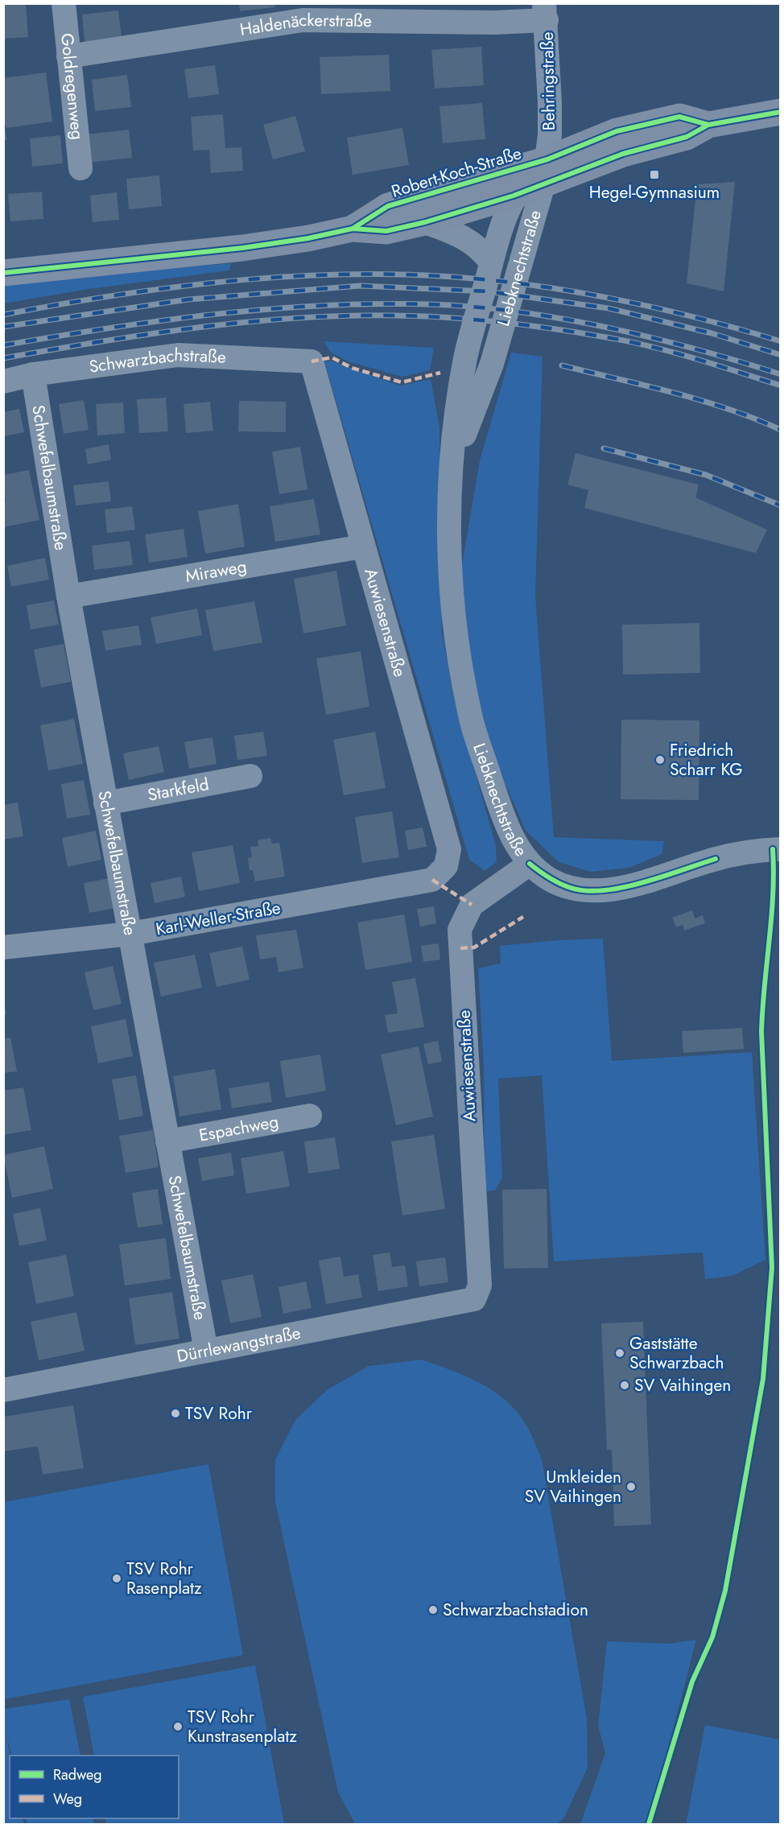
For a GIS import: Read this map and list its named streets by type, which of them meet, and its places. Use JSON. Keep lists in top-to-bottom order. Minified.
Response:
{"streets":{"main road":["Robert-Koch-Straße"],"street":["Haldenäckerstraße","Behringstraße","Goldregenweg","Liebknechtstraße","Schwarzbachstraße","Schwefelbaumstraße","Miraweg","Auwiesenstraße","Starkfeld","Karl-Weller-Straße","Espachweg","Dürrlewangstraße"]},"crossings":[["Haldenäckerstraße","Behringstraße"],["Haldenäckerstraße","Goldregenweg"],["Behringstraße","Robert-Koch-Straße"],["Behringstraße","Liebknechtstraße"],["Robert-Koch-Straße","Liebknechtstraße"],["Liebknechtstraße","Auwiesenstraße"],["Schwarzbachstraße","Schwefelbaumstraße"],["Schwarzbachstraße","Auwiesenstraße"],["Schwefelbaumstraße","Miraweg"],["Schwefelbaumstraße","Starkfeld"],["Schwefelbaumstraße","Karl-Weller-Straße"],["Schwefelbaumstraße","Espachweg"],["Schwefelbaumstraße","Dürrlewangstraße"],["Miraweg","Auwiesenstraße"],["Auwiesenstraße","Karl-Weller-Straße"],["Auwiesenstraße","Dürrlewangstraße"]],"places":{"transit":["Hegel-Gymnasium"],"other":["Friedrich Scharr KG","Gaststätte Schwarzbach","SV Vaihingen","TSV Rohr","Umkleiden SV Vaihingen","TSV Rohr Rasenplatz","Schwarzbachstadion","TSV Rohr Kunstrasenplatz"]},"legend":["Radweg","Weg"]}
